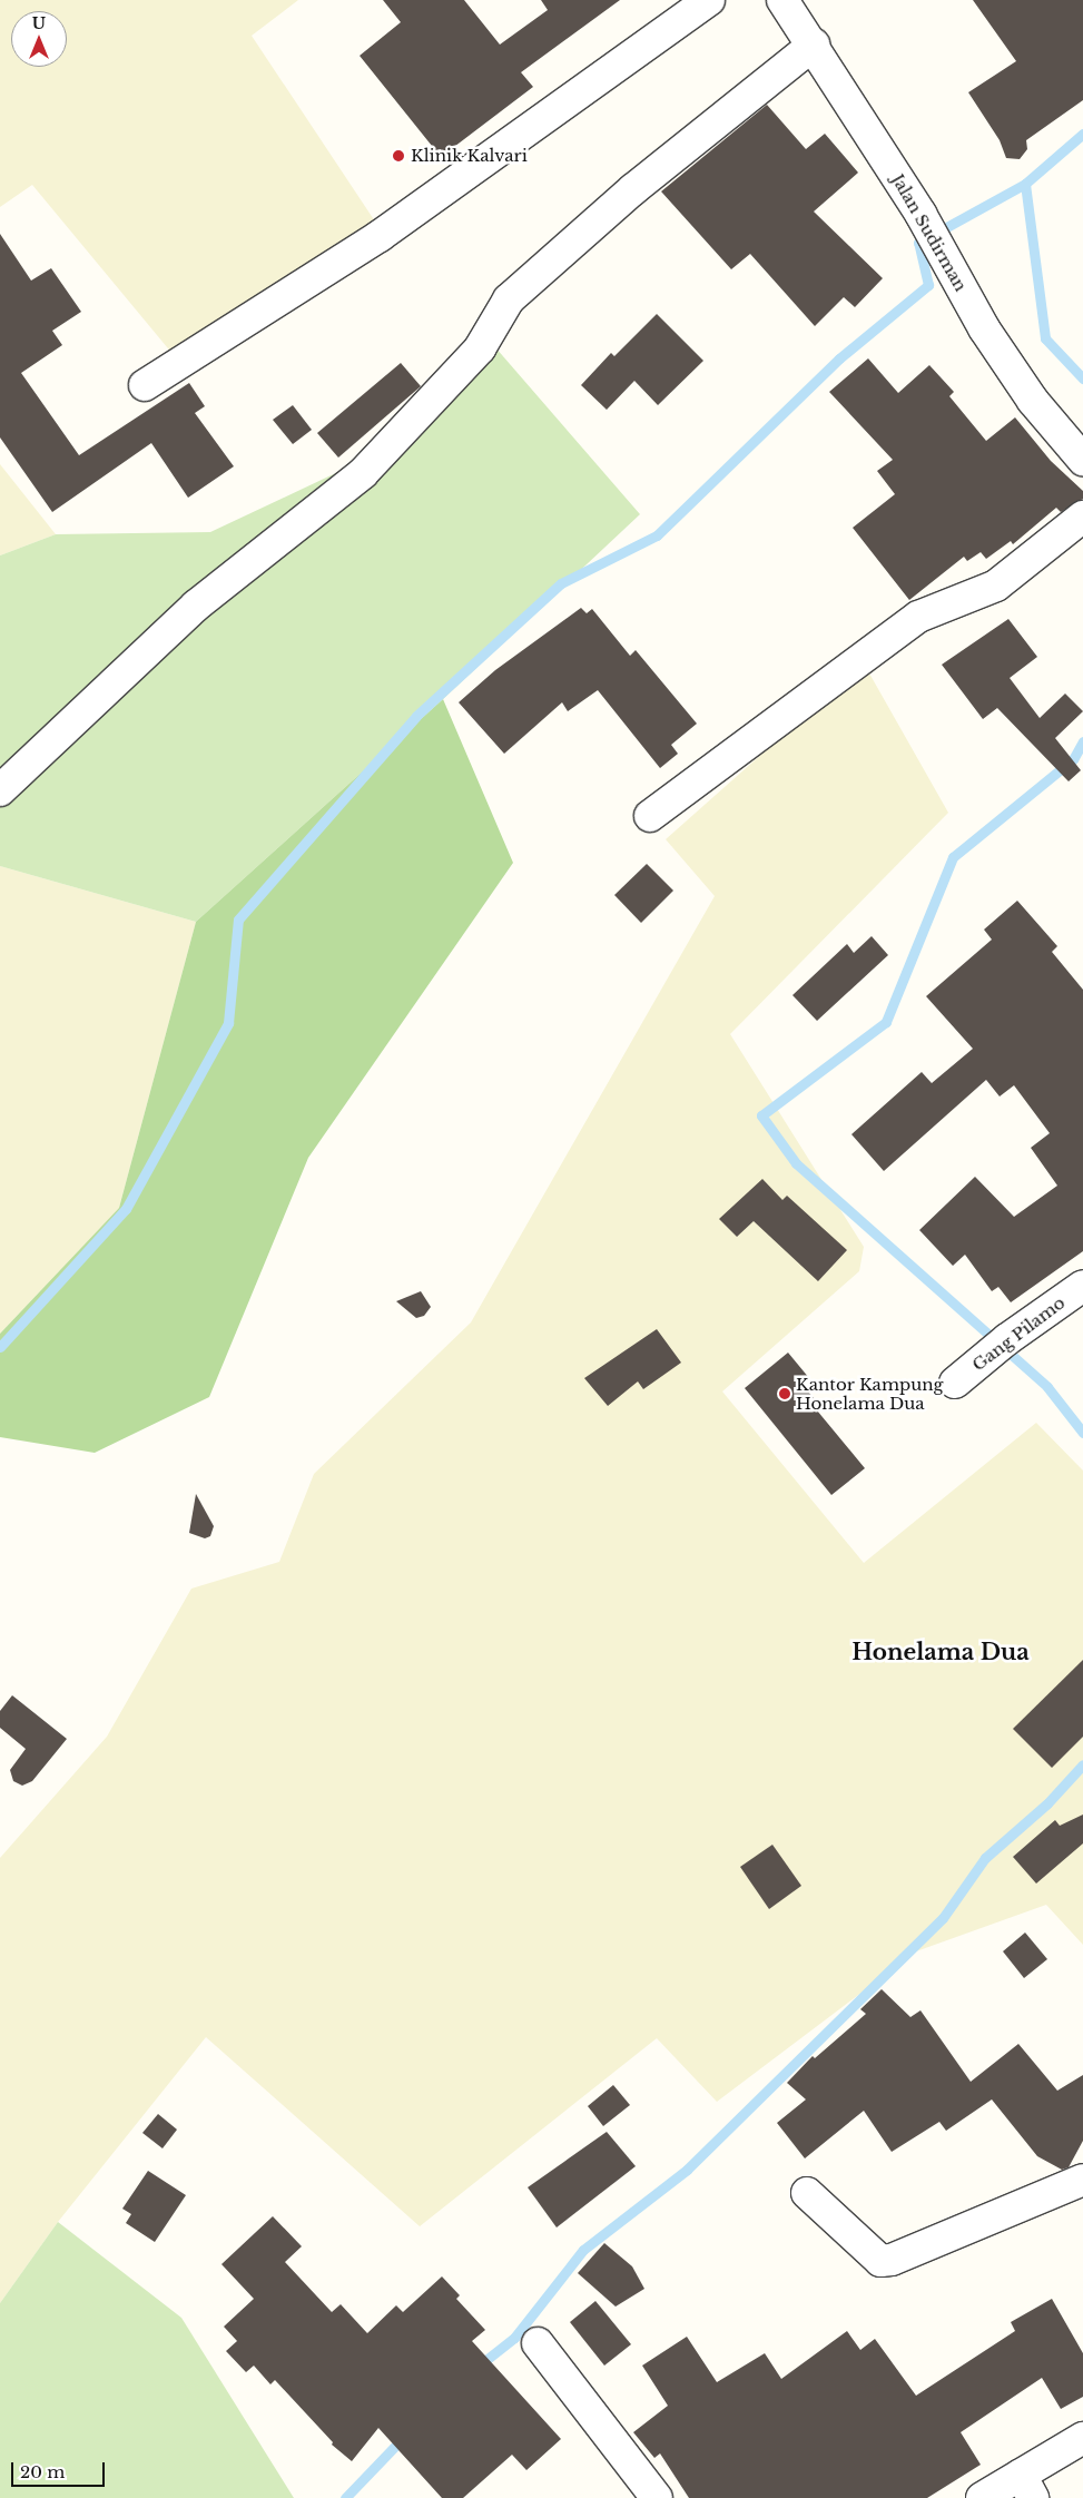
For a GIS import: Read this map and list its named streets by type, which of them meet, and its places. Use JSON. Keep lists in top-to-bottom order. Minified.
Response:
{"streets":{"street":["Jalan Sudirman","Gang Pilamo"]},"districts":["Honelama Dua"],"places":["Klinik Kalvari","Kantor Kampung Honelama Dua"],"scale_bar":"20 m","north":"top"}
